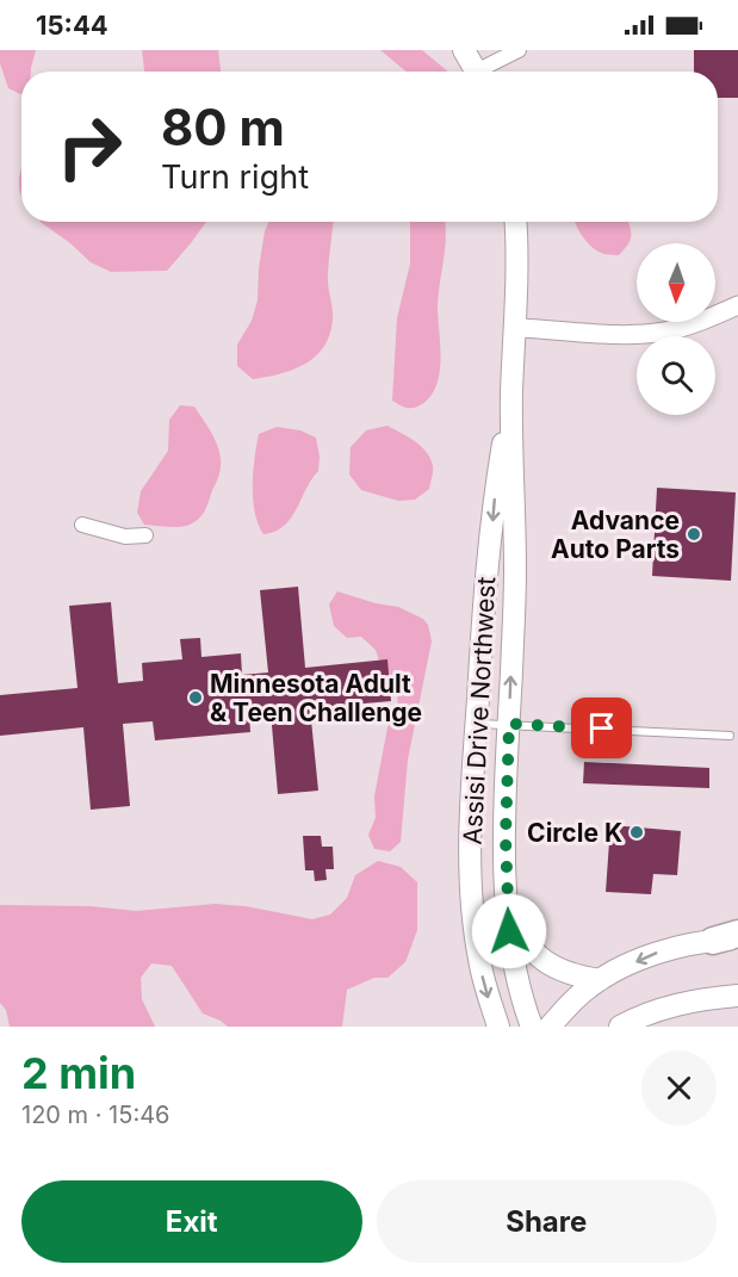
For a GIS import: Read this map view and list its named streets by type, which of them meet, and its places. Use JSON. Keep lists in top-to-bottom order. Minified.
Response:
{"streets":{"main road":["Assisi Drive Northwest"]},"places":["Advance Auto Parts","Minnesota Adult & Teen Challenge","Circle K"],"north":"bottom","page":{"status":"15:44","turn":["80 m","Turn right"],"heading":["2 min","120 m · 15:46"],"buttons":["Exit","Share"]}}
